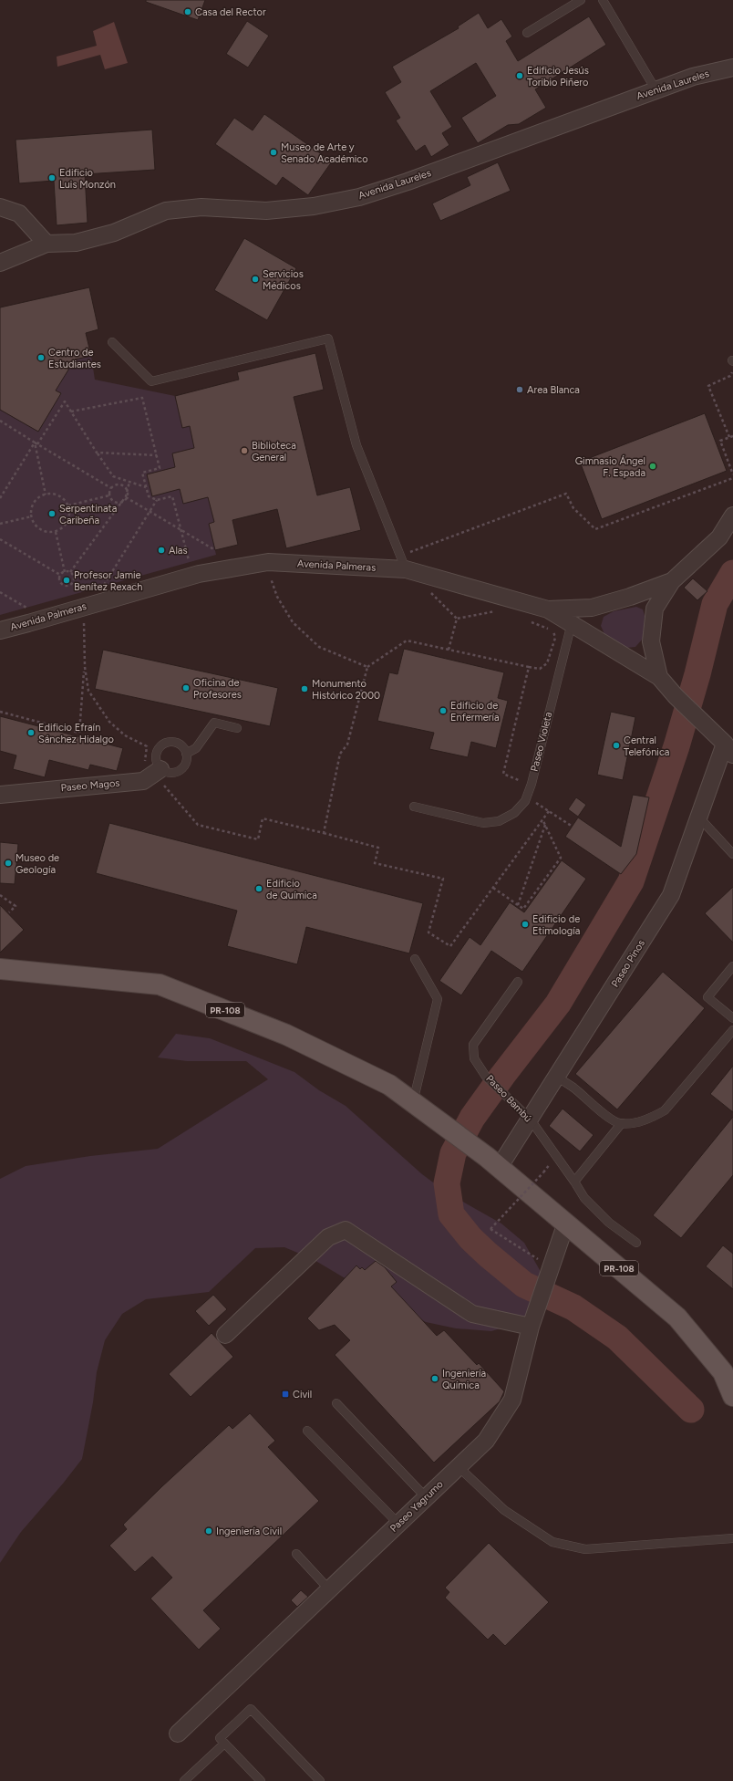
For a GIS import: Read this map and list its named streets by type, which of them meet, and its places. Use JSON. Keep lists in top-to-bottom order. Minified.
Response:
{"streets":{"main road":["PR-108"],"street":["Avenida Laureles","Avenida Palmeras","Paseo Magos","Paseo Pinos","Paseo Yagrumo"],"lane":["Paseo Violeta","Paseo Bambú"]},"crossings":[["Paseo Pinos","PR-108"],["Paseo Pinos","Paseo Bambú"],["PR-108","Paseo Yagrumo"]],"places":{"other":["Casa del Rector","Edificio Jesús Toribio Piñero","Museo de Arte y Senado Académico","Edificio Luis Monzón","Servicios Médicos","Centro de Estudiantes","Area Blanca","Biblioteca General","Gimnasio Ángel F. Espada","Serpentinata Caribeña","Alas","Profesor Jamie Benítez Rexach","Oficina de Profesores","Monumento Histórico 2000","Edificio de Enfermería","Edificio Efraín Sánchez Hidalgo","Central Telefónica","Museo de Geología","Edificio de Química","Edificio de Etimología","Ingeniería Química","Ingeniería Civil"],"transit":["Civil"]}}
